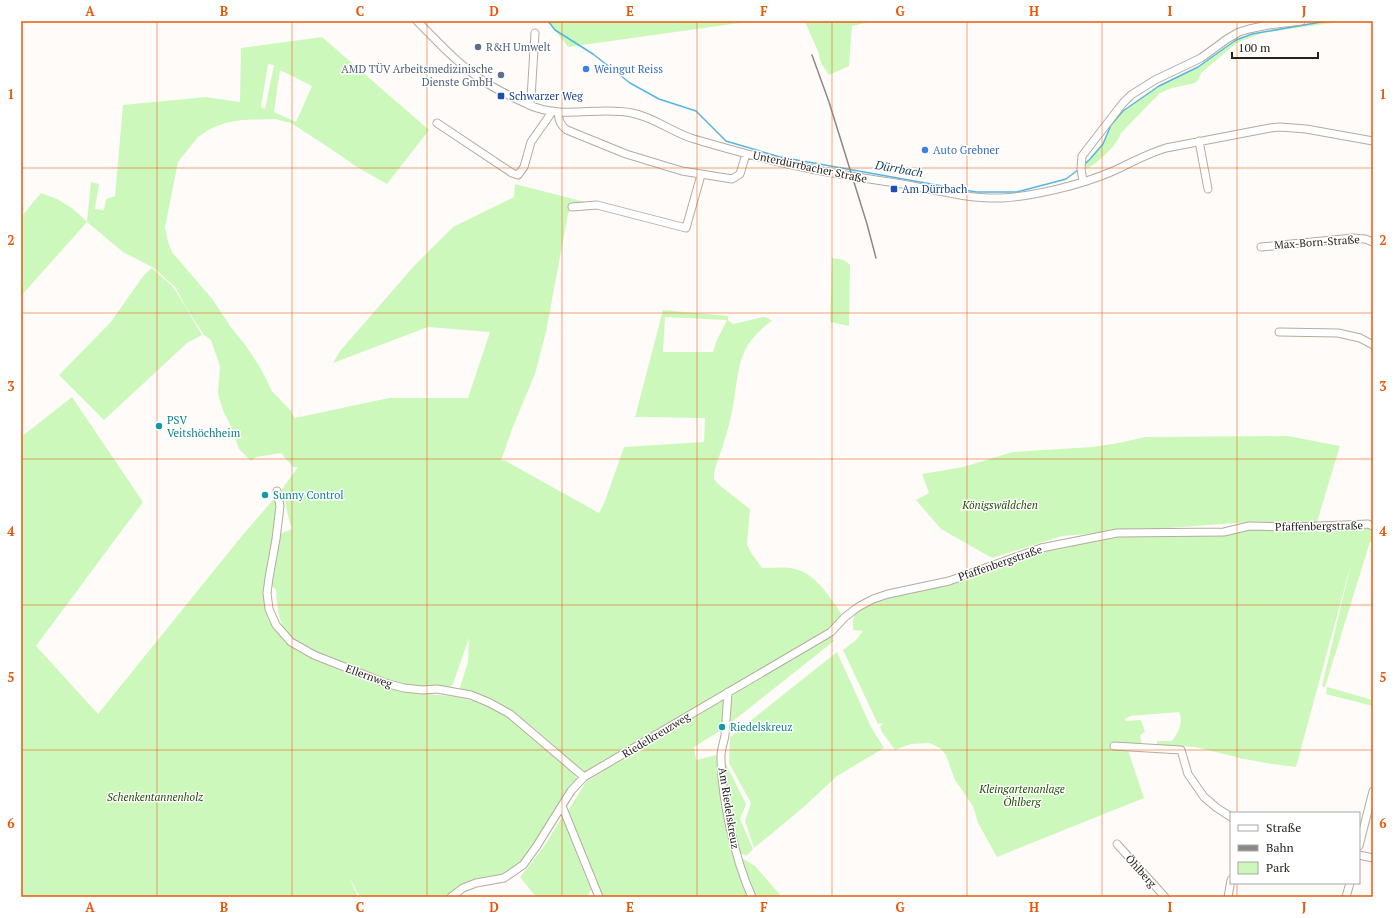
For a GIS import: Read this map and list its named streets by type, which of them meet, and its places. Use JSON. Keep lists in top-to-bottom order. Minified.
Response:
{"streets":{"street":["Unterdürrbacher Straße","Max-Born-Straße","Pfaffenbergstraße","Ellernweg","Riedelkreuzweg","Am Riedelskreuz","Öhlberg"]},"crossings":[["Pfaffenbergstraße","Riedelkreuzweg"],["Pfaffenbergstraße","Am Riedelskreuz"],["Ellernweg","Riedelkreuzweg"],["Riedelkreuzweg","Am Riedelskreuz"]],"water":["Dürrbach"],"parks":["Königswäldchen","Kleingartenanlage Öhlberg","Schenkentannenholz"],"places":{"other":["R&H Umwelt","Weingut Reiss","AMD TÜV Arbeitsmedizinische Dienste GmbH","Auto Grebner","PSV Veitshöchheim","Sunny Control","Riedelskreuz"],"transit":["Schwarzer Weg","Am Dürrbach"]},"legend":["Straße","Bahn","Park"],"scale_bar":"100 m","grid":{"columns":["A","B","C","D","E","F","G","H","I","J"],"rows":["1","2","3","4","5","6"]}}
